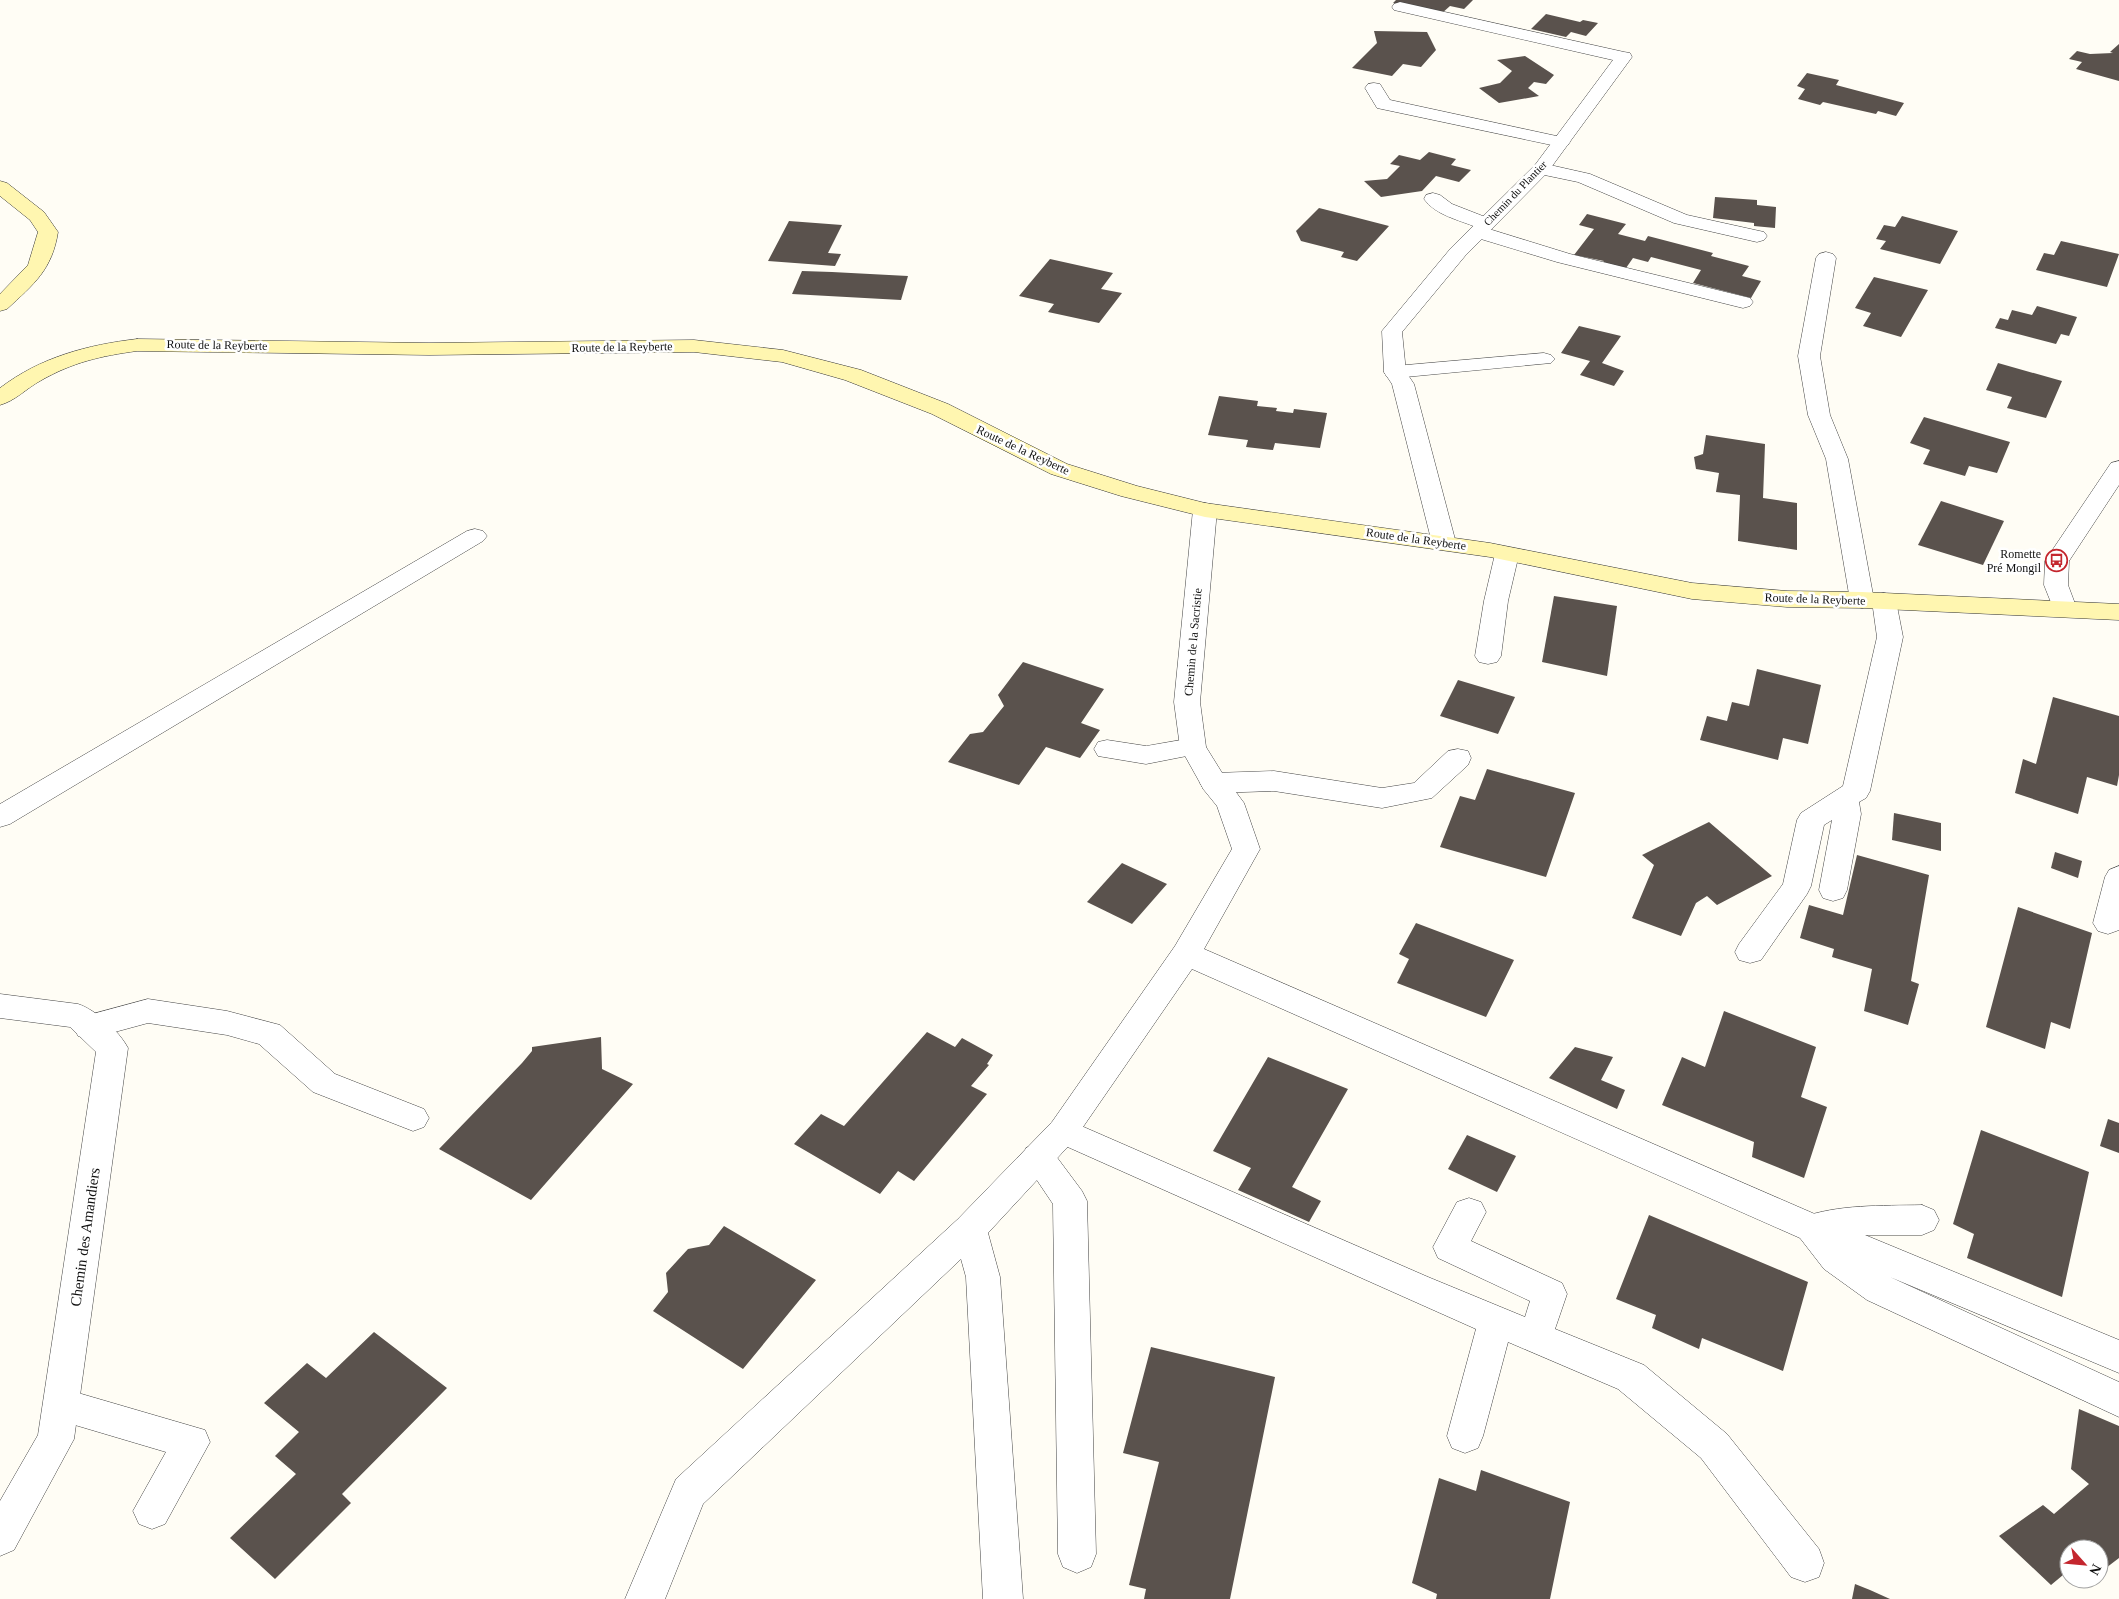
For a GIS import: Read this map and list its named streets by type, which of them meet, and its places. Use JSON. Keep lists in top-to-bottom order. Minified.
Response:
{"streets":{"main road":["Route de la Reyberte"],"street":["Chemin du Plantier","Chemin de la Sacristie","Chemin des Amandiers"]},"crossings":[["Chemin du Plantier","Route de la Reyberte"],["Route de la Reyberte","Chemin de la Sacristie"]],"places":{"bus stop":["Romette Pré Mongil"]},"north":"bottom right"}
